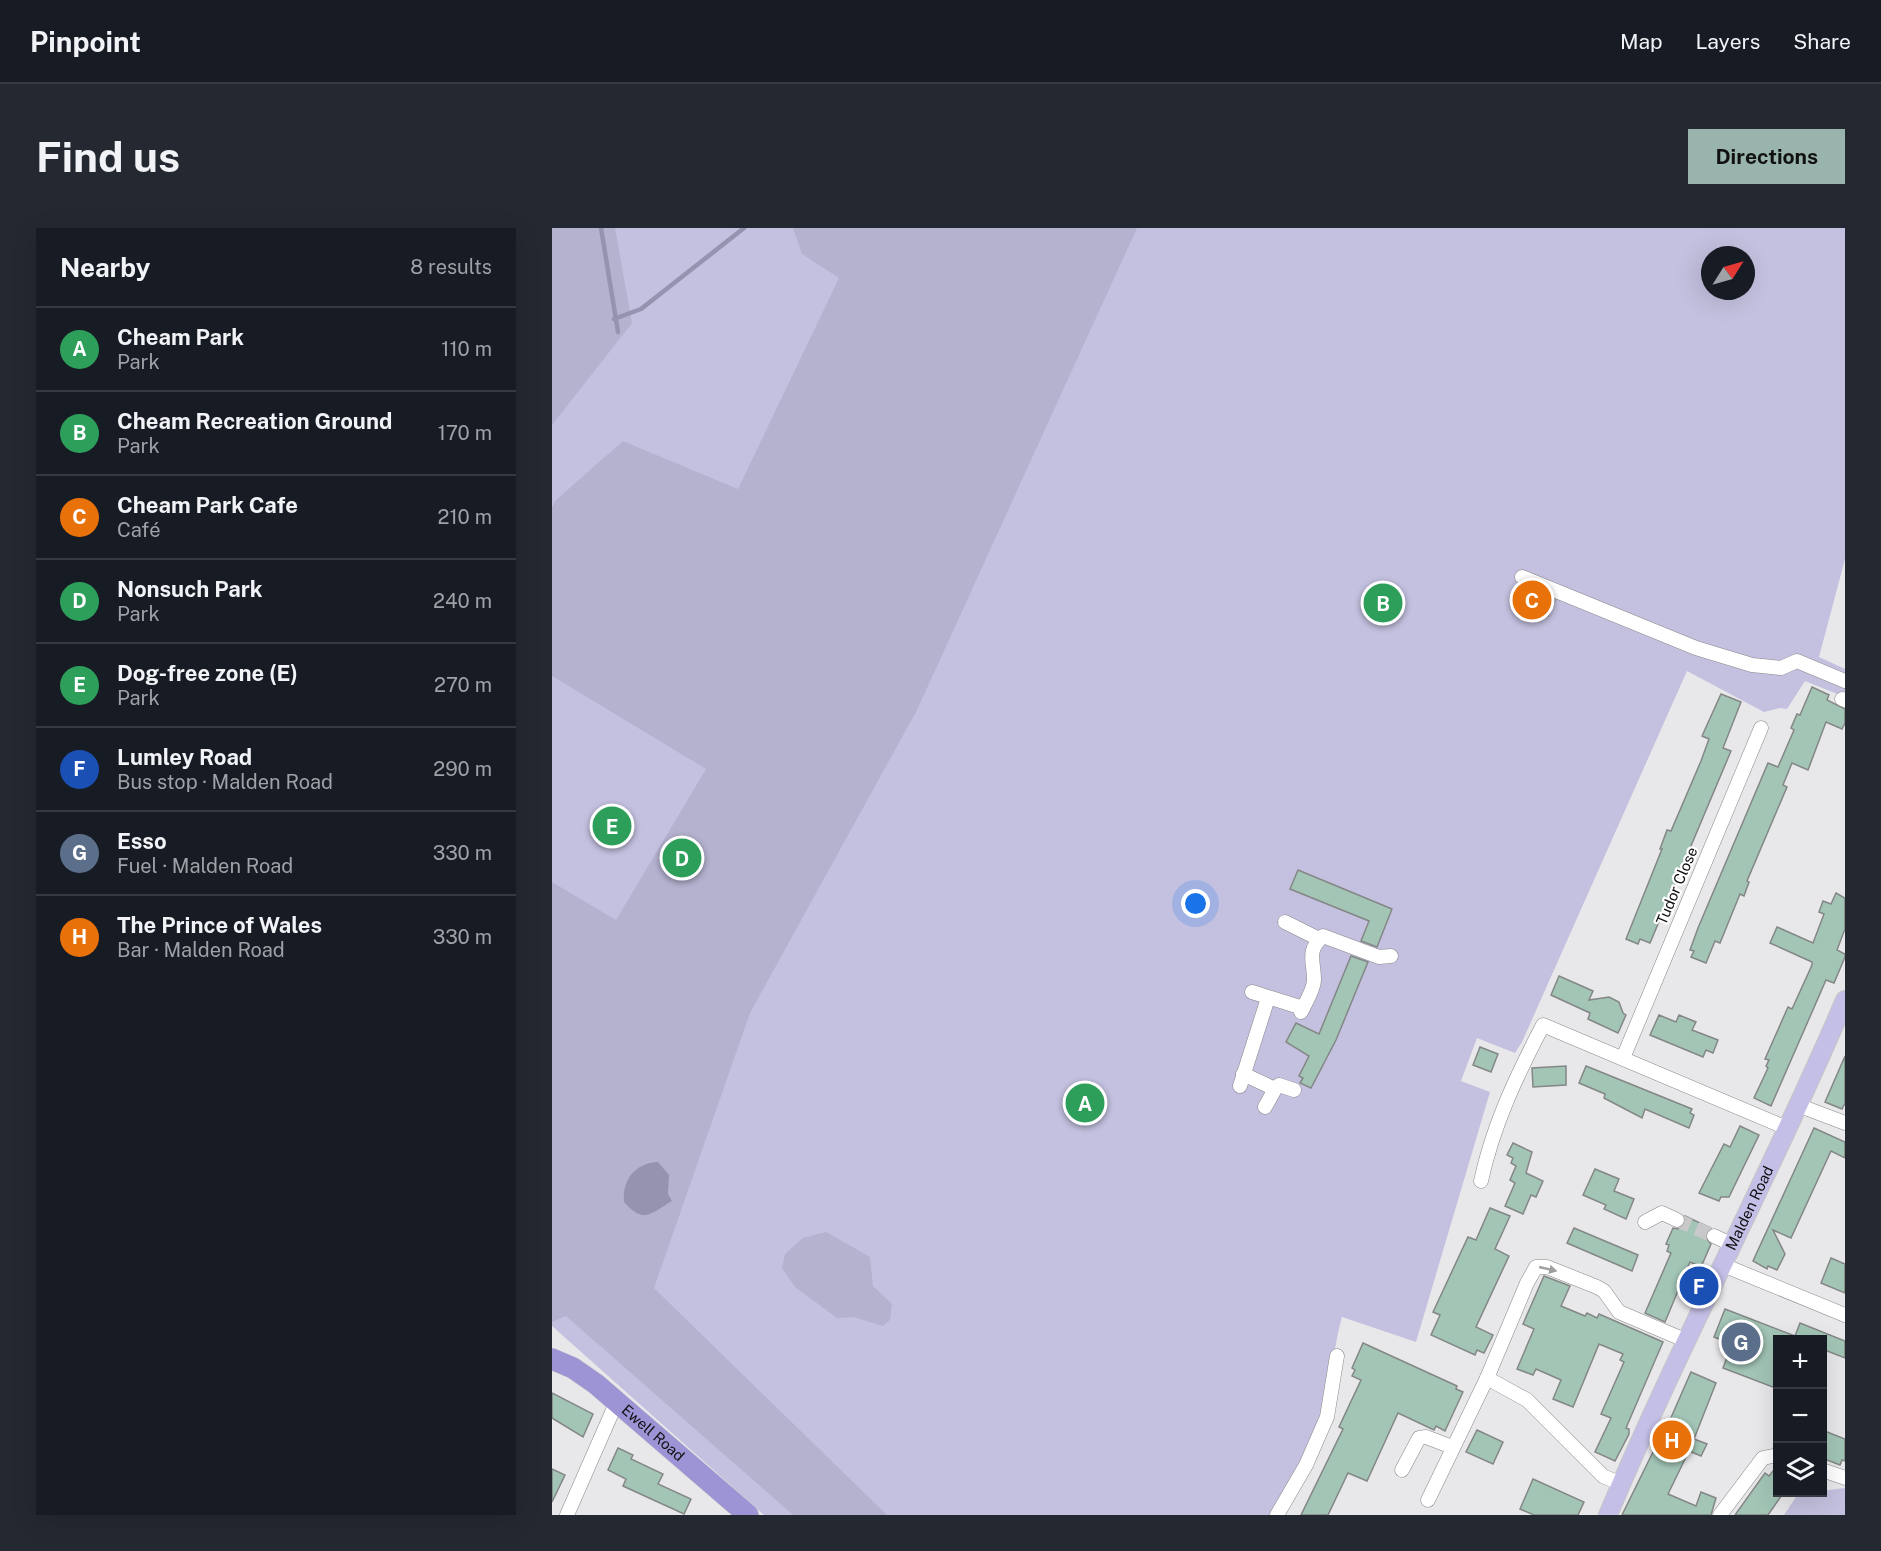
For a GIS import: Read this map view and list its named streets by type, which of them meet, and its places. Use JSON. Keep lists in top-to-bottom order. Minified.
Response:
{"streets":{"highway":["Ewell Road"],"main road":["Malden Road"],"street":["Tudor Close"]},"north":"top right","page":{"header":"Pinpoint","nav":["Map","Layers","Share"],"buttons":"Directions","title":"Find us","heading":["Nearby","8 results"],"list":[{"mark":"A","name":"Cheam Park","note":"Park","value":"110 m"},{"mark":"B","name":"Cheam Recreation Ground","note":"Park","value":"170 m"},{"mark":"C","name":"Cheam Park Cafe","note":"Café","value":"210 m"},{"mark":"D","name":"Nonsuch Park","note":"Park","value":"240 m"},{"mark":"E","name":"Dog-free zone (E)","note":"Park","value":"270 m"},{"mark":"F","name":"Lumley Road","note":"Bus stop · Malden Road","value":"290 m"},{"mark":"G","name":"Esso","note":"Fuel · Malden Road","value":"330 m"},{"mark":"H","name":"The Prince of Wales","note":"Bar · Malden Road","value":"330 m"}],"pins":["C","B","E","D","A","F","G","H"],"map_buttons":["+","−"]}}
